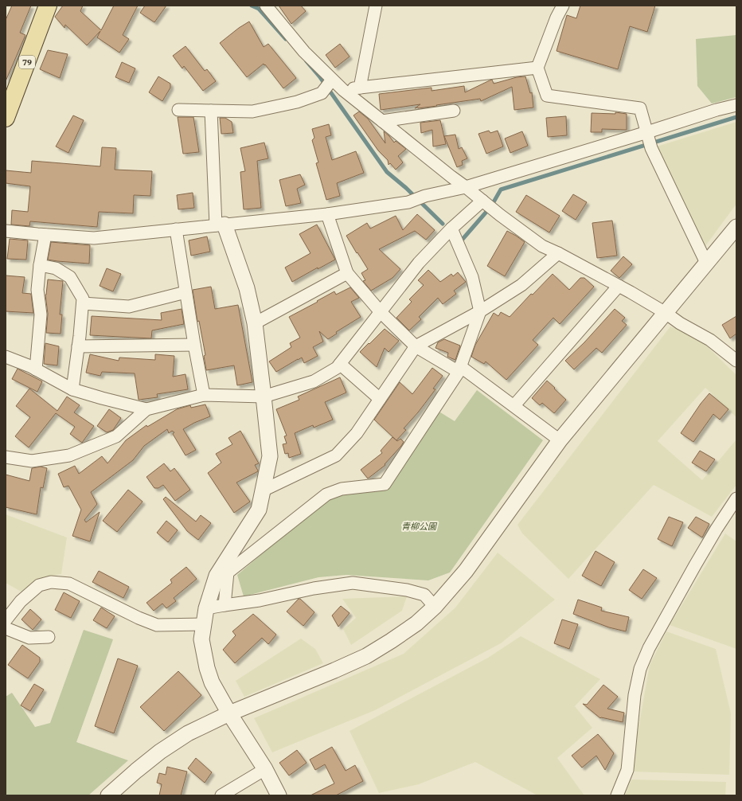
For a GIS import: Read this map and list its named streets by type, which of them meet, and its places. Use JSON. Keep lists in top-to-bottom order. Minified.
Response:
{"streets":{"main road":["79"]},"parks":["青柳公園"]}
